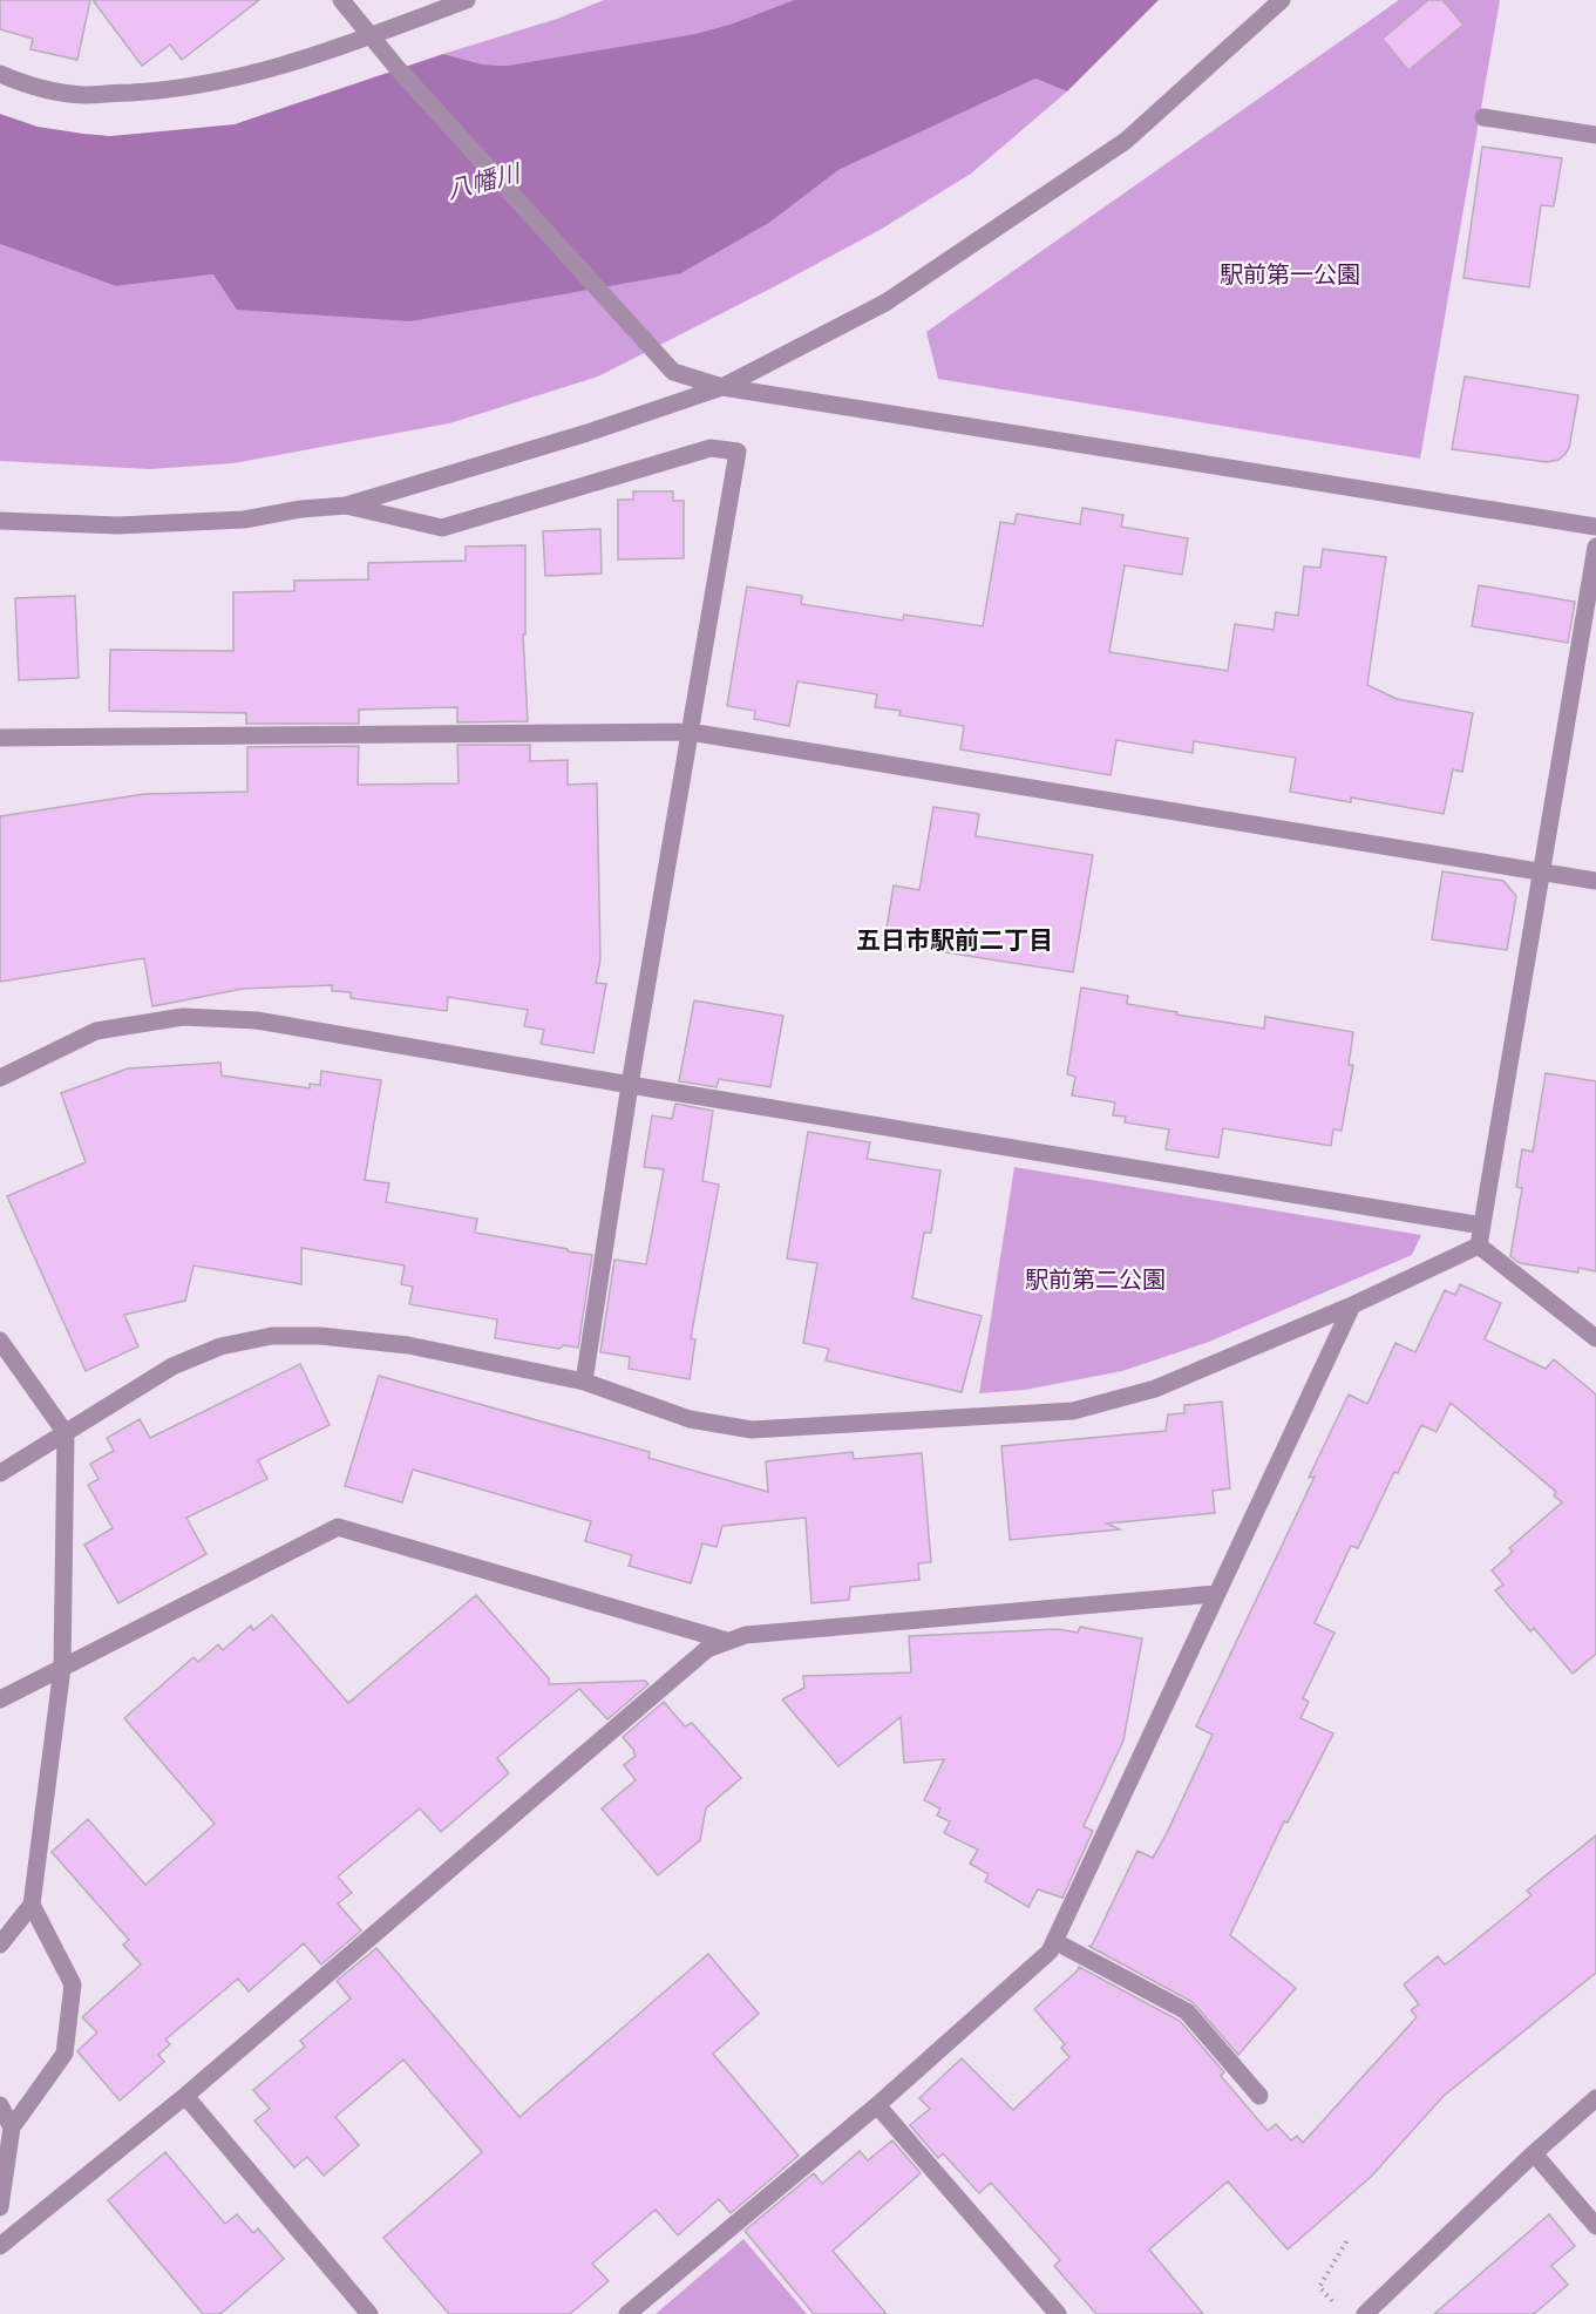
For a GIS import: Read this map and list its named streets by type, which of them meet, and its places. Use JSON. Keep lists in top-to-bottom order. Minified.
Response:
{"districts":["五日市駅前二丁目"],"water":["八幡川"],"parks":["駅前第一公園","駅前第二公園"]}
